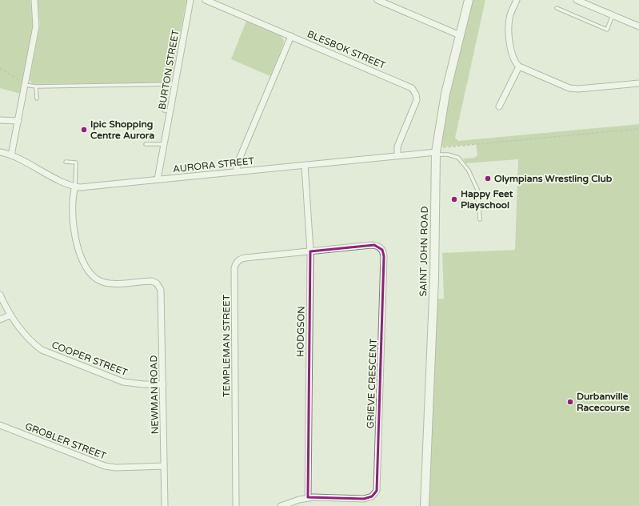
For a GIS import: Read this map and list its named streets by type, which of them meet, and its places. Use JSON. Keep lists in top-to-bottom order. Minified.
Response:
{"streets":{"main road":["SAINT JOHN ROAD"],"street":["BLESBOK STREET","BURTON STREET","AURORA STREET","HODGSON","TEMPLEMAN STREET","COOPER STREET","GRIEVE CRESCENT","NEWMAN ROAD","GROBLER STREET"]},"crossings":[["BLESBOK STREET","AURORA STREET"],["BURTON STREET","AURORA STREET"],["AURORA STREET","SAINT JOHN ROAD"],["AURORA STREET","HODGSON"],["AURORA STREET","NEWMAN ROAD"],["HODGSON","TEMPLEMAN STREET"],["HODGSON","GRIEVE CRESCENT"],["TEMPLEMAN STREET","GRIEVE CRESCENT"],["COOPER STREET","NEWMAN ROAD"],["NEWMAN ROAD","GROBLER STREET"]],"places":["Ipic Shopping Centre Aurora","Olympians Wrestling Club","Happy Feet Playschool","Durbanville Racecourse"]}
